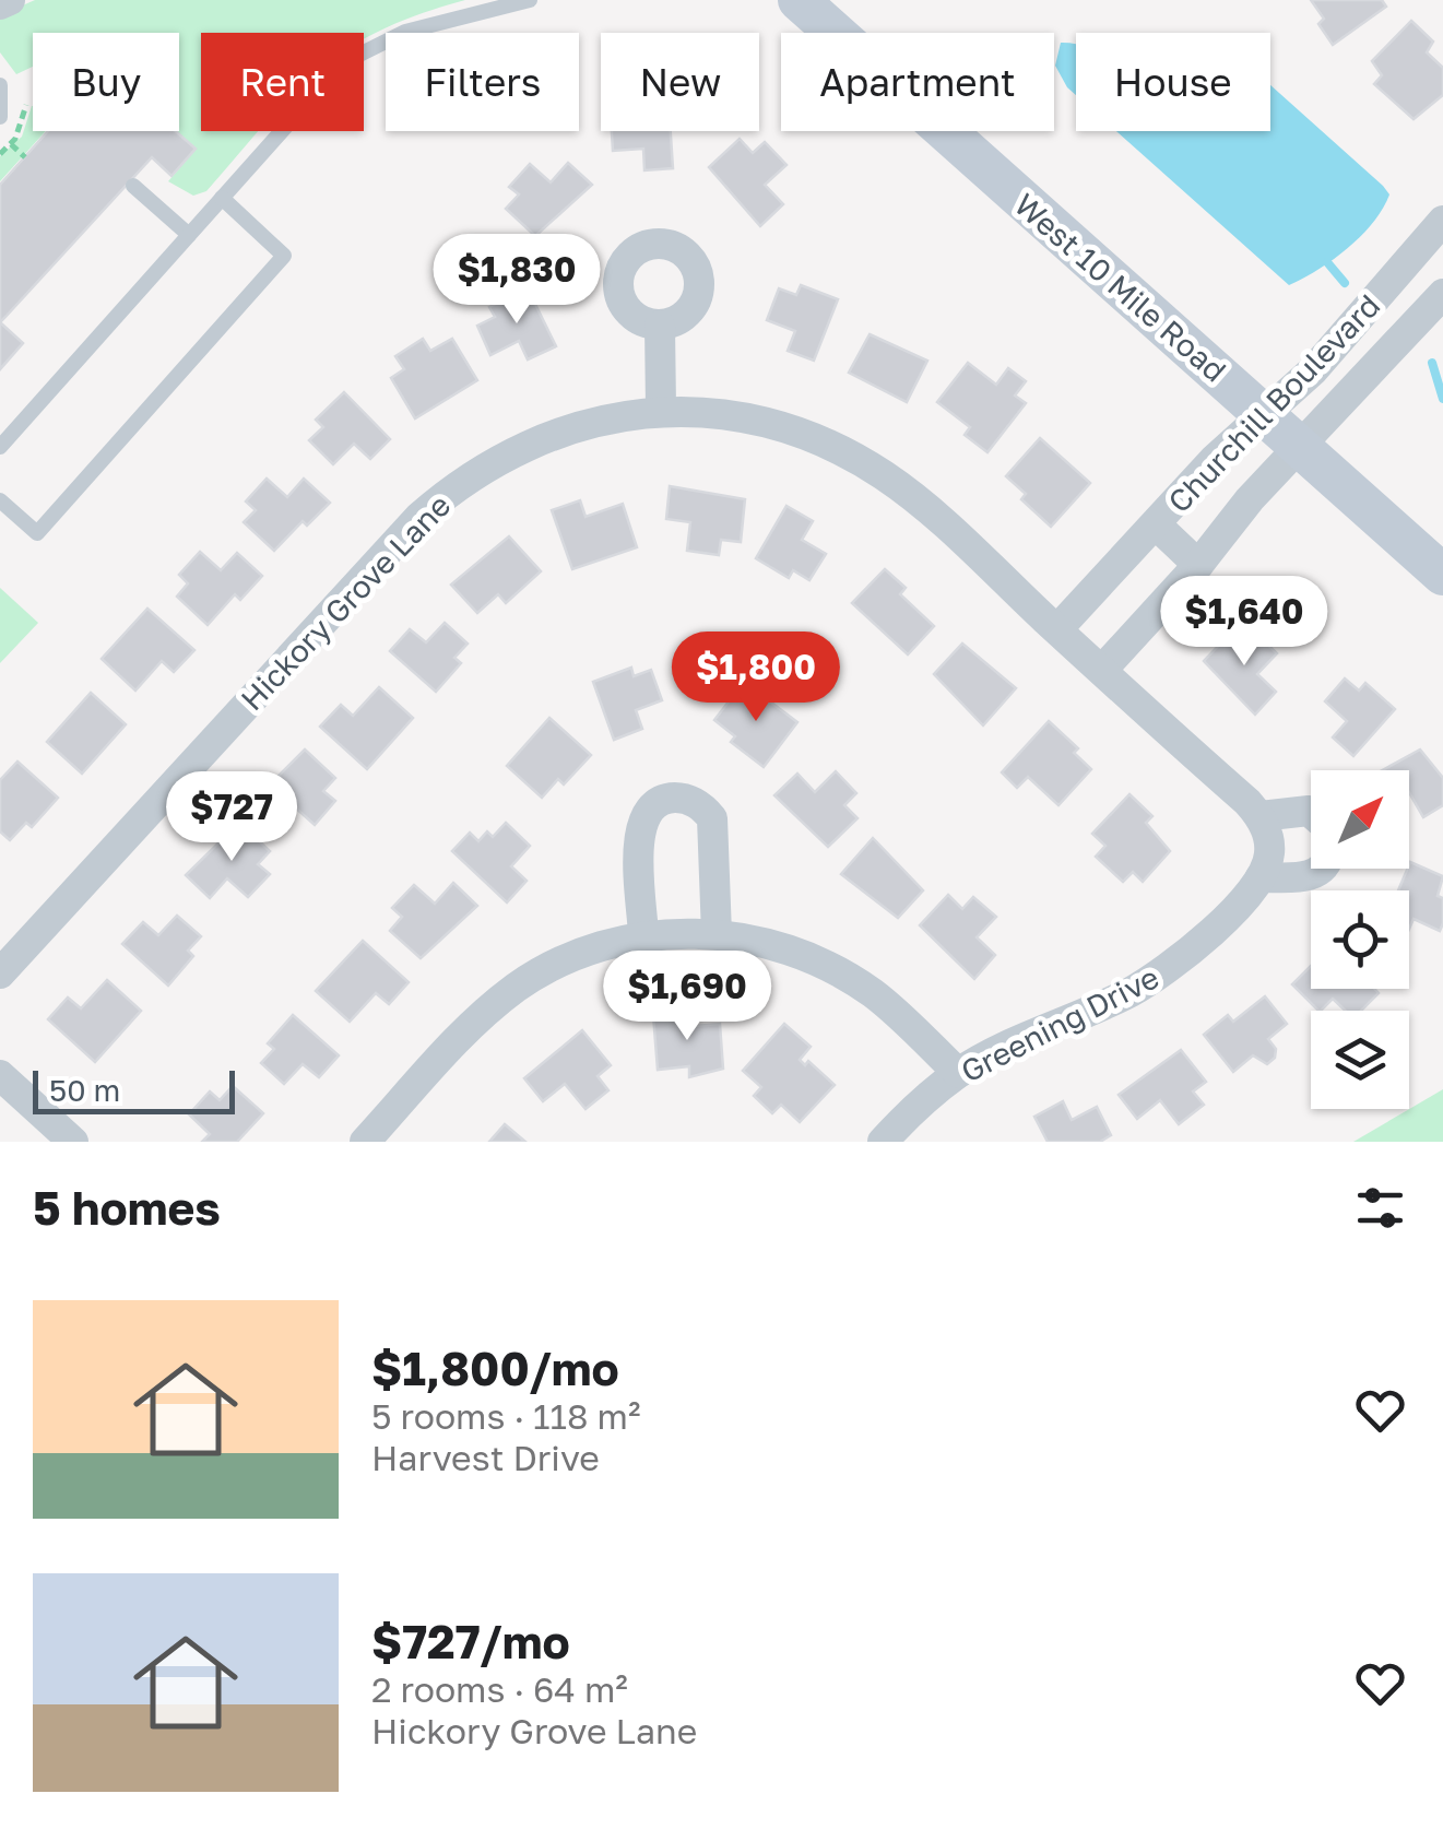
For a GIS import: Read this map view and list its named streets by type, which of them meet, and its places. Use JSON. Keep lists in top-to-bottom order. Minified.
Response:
{"streets":{"main road":["West 10 Mile Road"],"street":["Churchill Boulevard","Hickory Grove Lane","Greening Drive"]},"crossings":[["West 10 Mile Road","Churchill Boulevard"],["Churchill Boulevard","Hickory Grove Lane"]],"scale_bar":"50 m","north":"top right","page":{"chip":["Buy","Rent","Filters","New","Apartment","House"],"price":["$1,830","$1,640","$1,800","$727","$1,690"],"scale":"50 m","heading":"5 homes","list":[{"name":"$1,800/mo","note":"5 rooms · 118 m² · Harvest Drive"},{"name":"$727/mo","note":"2 rooms · 64 m² · Hickory Grove Lane"}]}}
